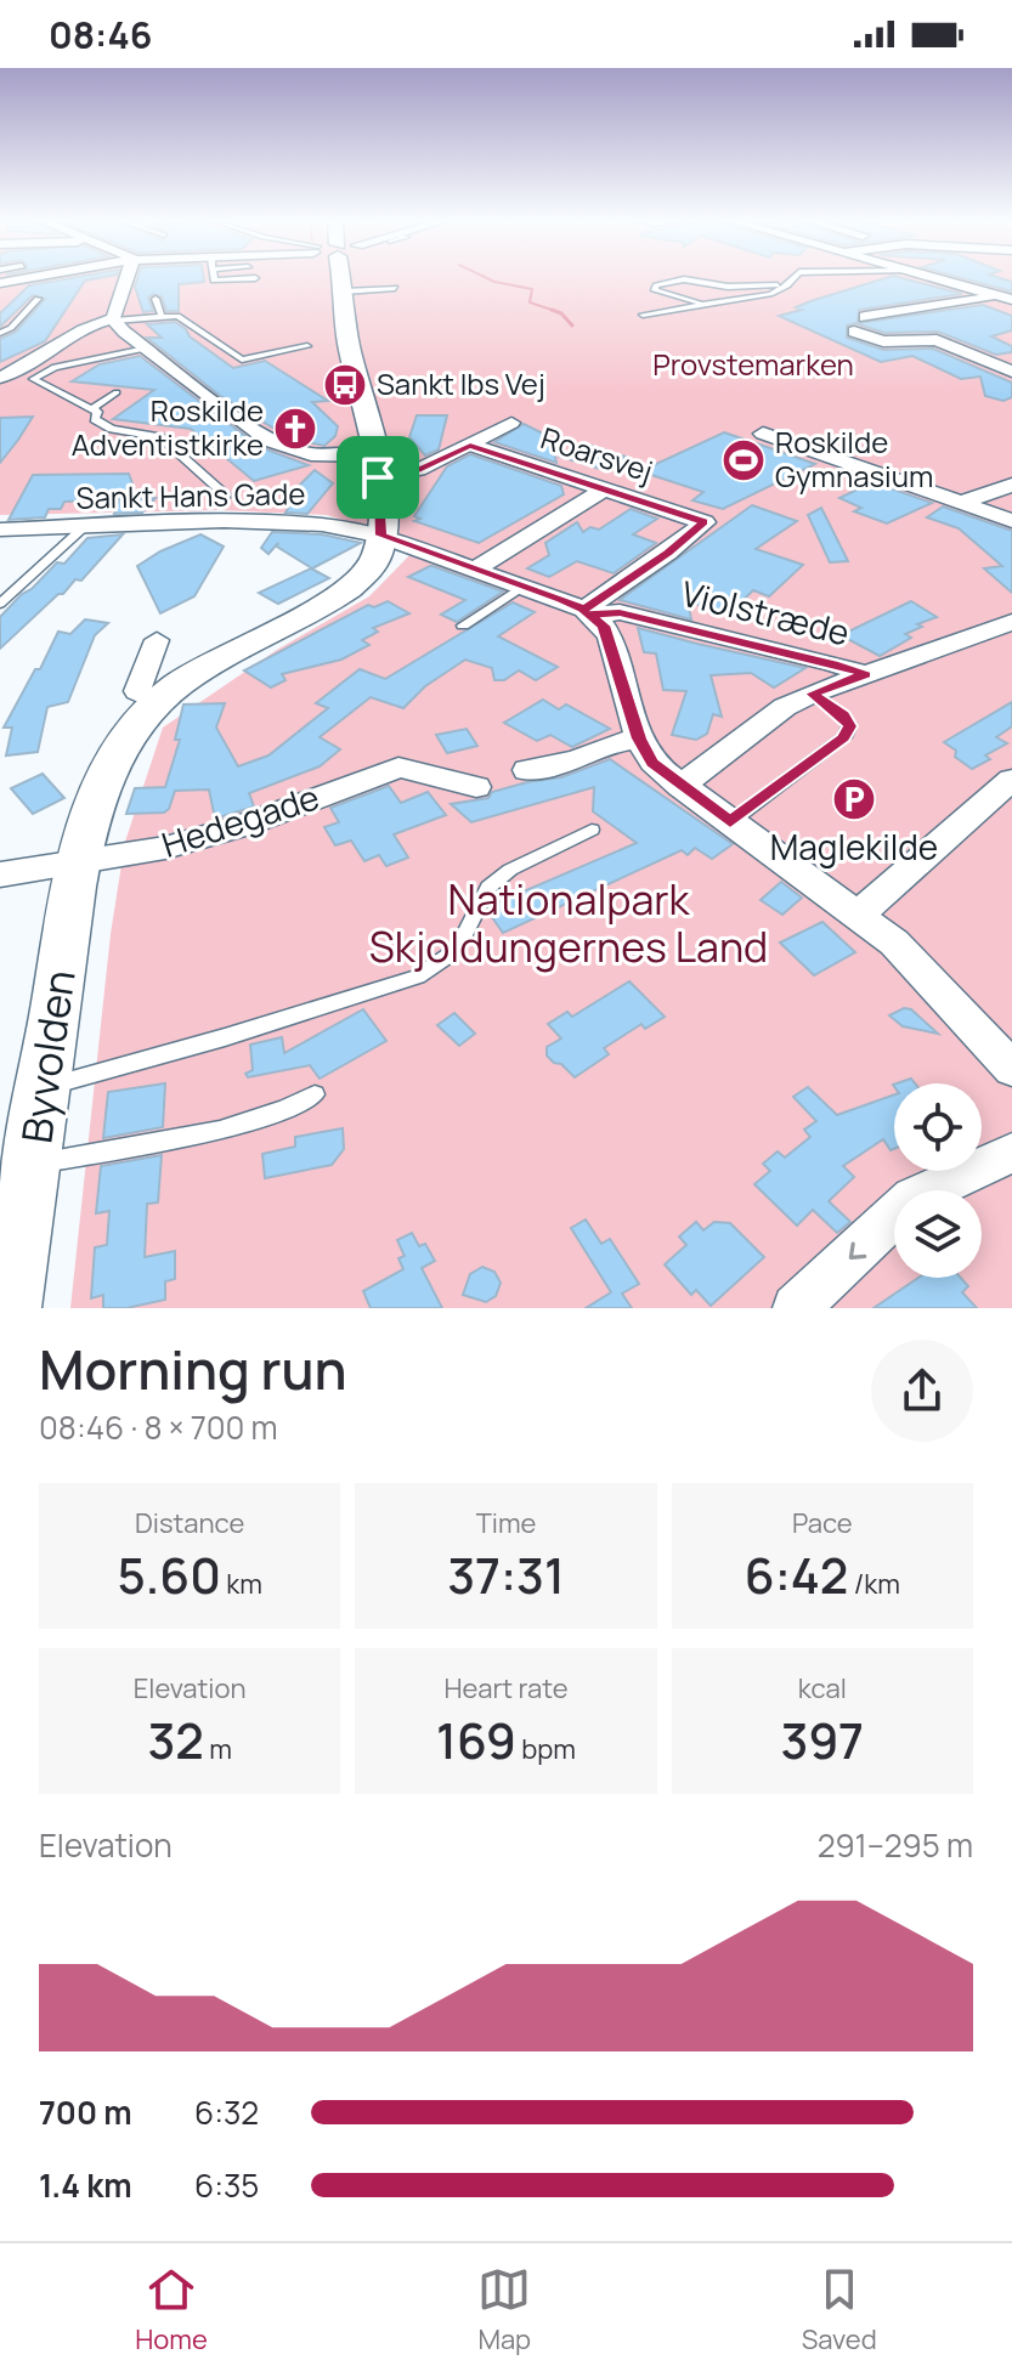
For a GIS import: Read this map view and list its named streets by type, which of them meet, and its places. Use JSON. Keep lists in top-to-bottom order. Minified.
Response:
{"streets":{"main road":["Byvolden"],"street":["Roarsvej","Sankt Hans Gade","Violstræde","Hedegade"]},"crossings":[["Roarsvej","Violstræde"],["Sankt Hans Gade","Violstræde"],["Sankt Hans Gade","Byvolden"],["Hedegade","Byvolden"]],"parks":["Provstemarken","Nationalpark Skjoldungernes Land"],"places":{"bus stop":["Sankt Ibs Vej"],"church":["Roskilde Adventistkirke"],"sports":["Roskilde Gymnasium"],"parking":["Maglekilde"]},"page":{"status":"08:46","heading":["Morning run","08:46 · 8 × 700 m"],"stats":[["Distance","5.60 km"],["Time","37:31"],["Pace","6:42 /km"],["Elevation","32 m"],["Heart rate","169 bpm"],["kcal","397"]],"chart":["Elevation","291–295 m"],"list":[{"name":"700 m","note":"6:32"},{"name":"1.4 km","note":"6:35"}],"tabs":["Home","Map","Saved"]}}
